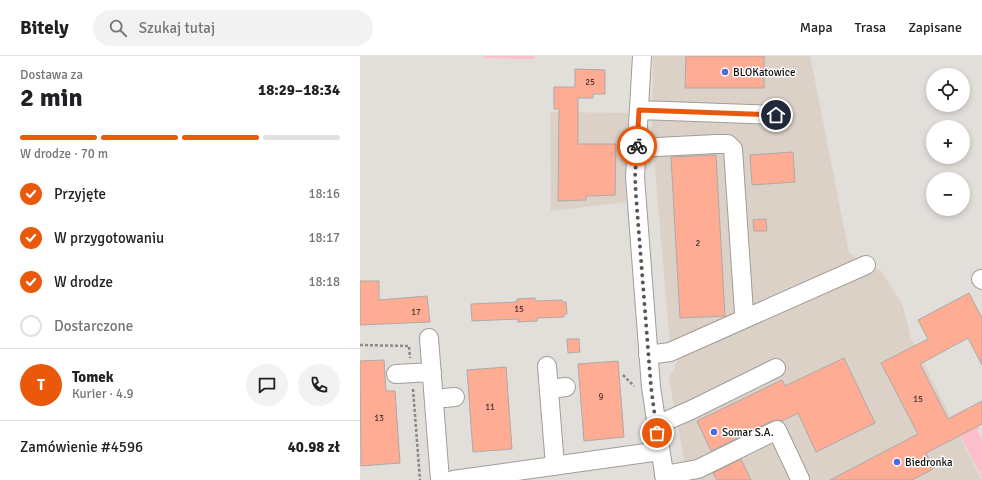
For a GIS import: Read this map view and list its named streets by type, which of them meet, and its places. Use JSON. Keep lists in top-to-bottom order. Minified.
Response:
{"places":["BLOKatowice","Somar S.A.","Biedronka"],"house_numbers":["25","2","15","17","9","15","11","13"],"page":{"header":"Bitely","search":"Szukaj tutaj","nav":["Mapa","Trasa","Zapisane"],"heading":["2 min","Dostawa za","18:29–18:34"],"panel":["Tomek","Kurier · 4.9","Zamówienie #4596","40.98 zł"],"map_buttons":["+","−"],"bar":"W drodze · 70 m","list":[["Przyjęte","18:16"],["W przygotowaniu","18:17"],["W drodze","18:18"],"Dostarczone"],"round":"T"}}
